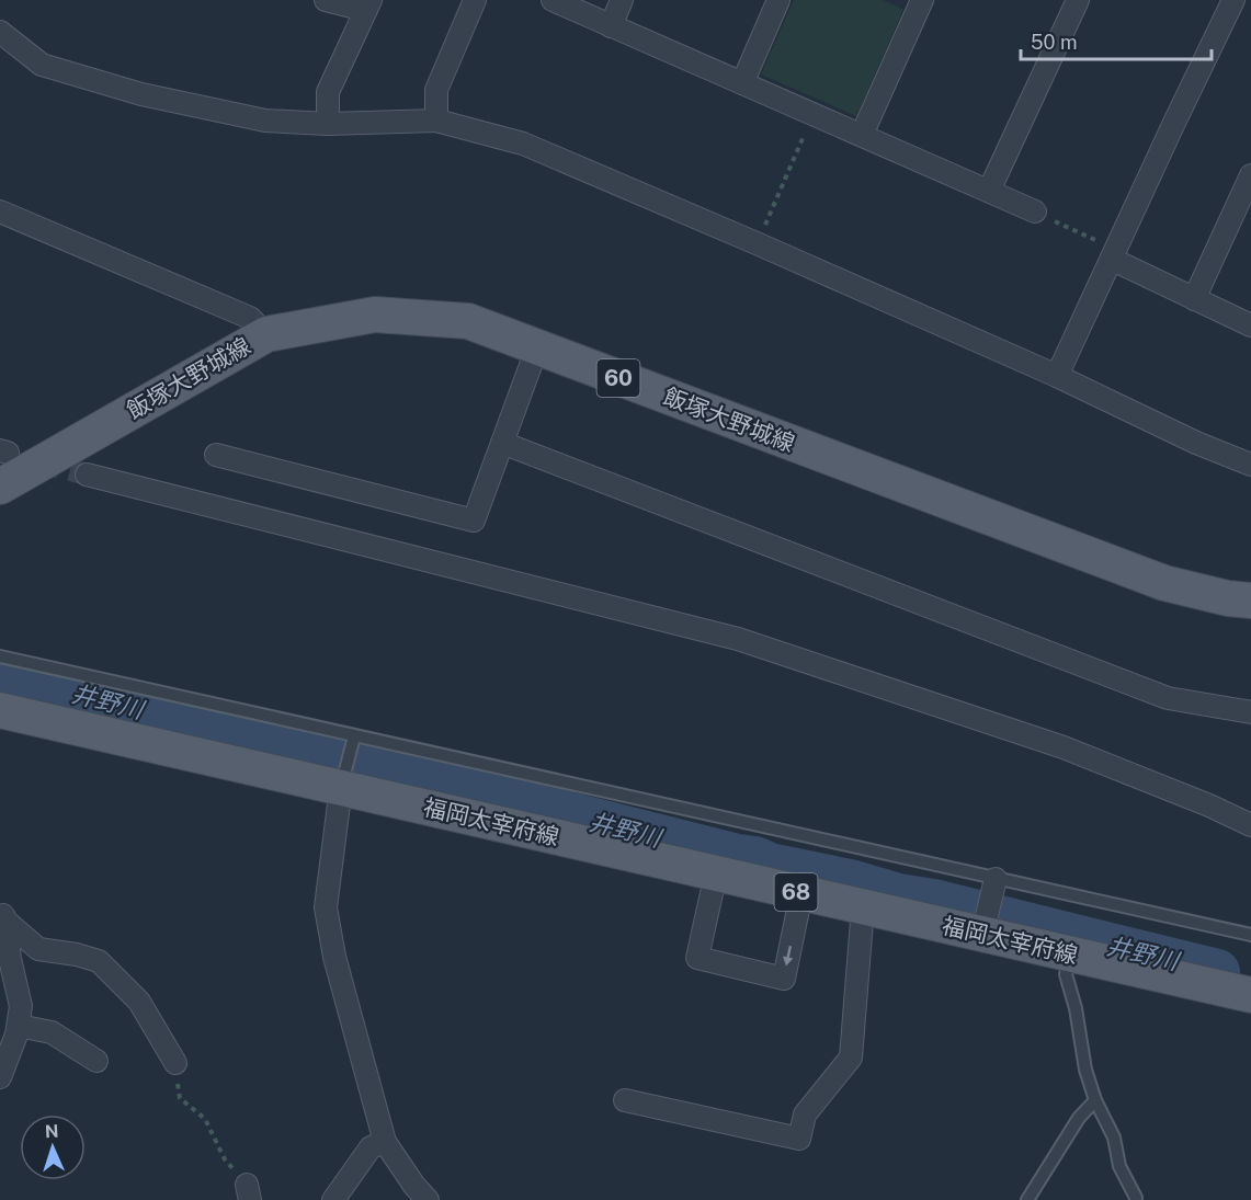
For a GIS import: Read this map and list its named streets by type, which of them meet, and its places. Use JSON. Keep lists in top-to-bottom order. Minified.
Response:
{"streets":{"main road":["飯塚大野城線","60","福岡太宰府線","68"]},"water":["井野川"],"scale_bar":"50 m","north":"top"}
